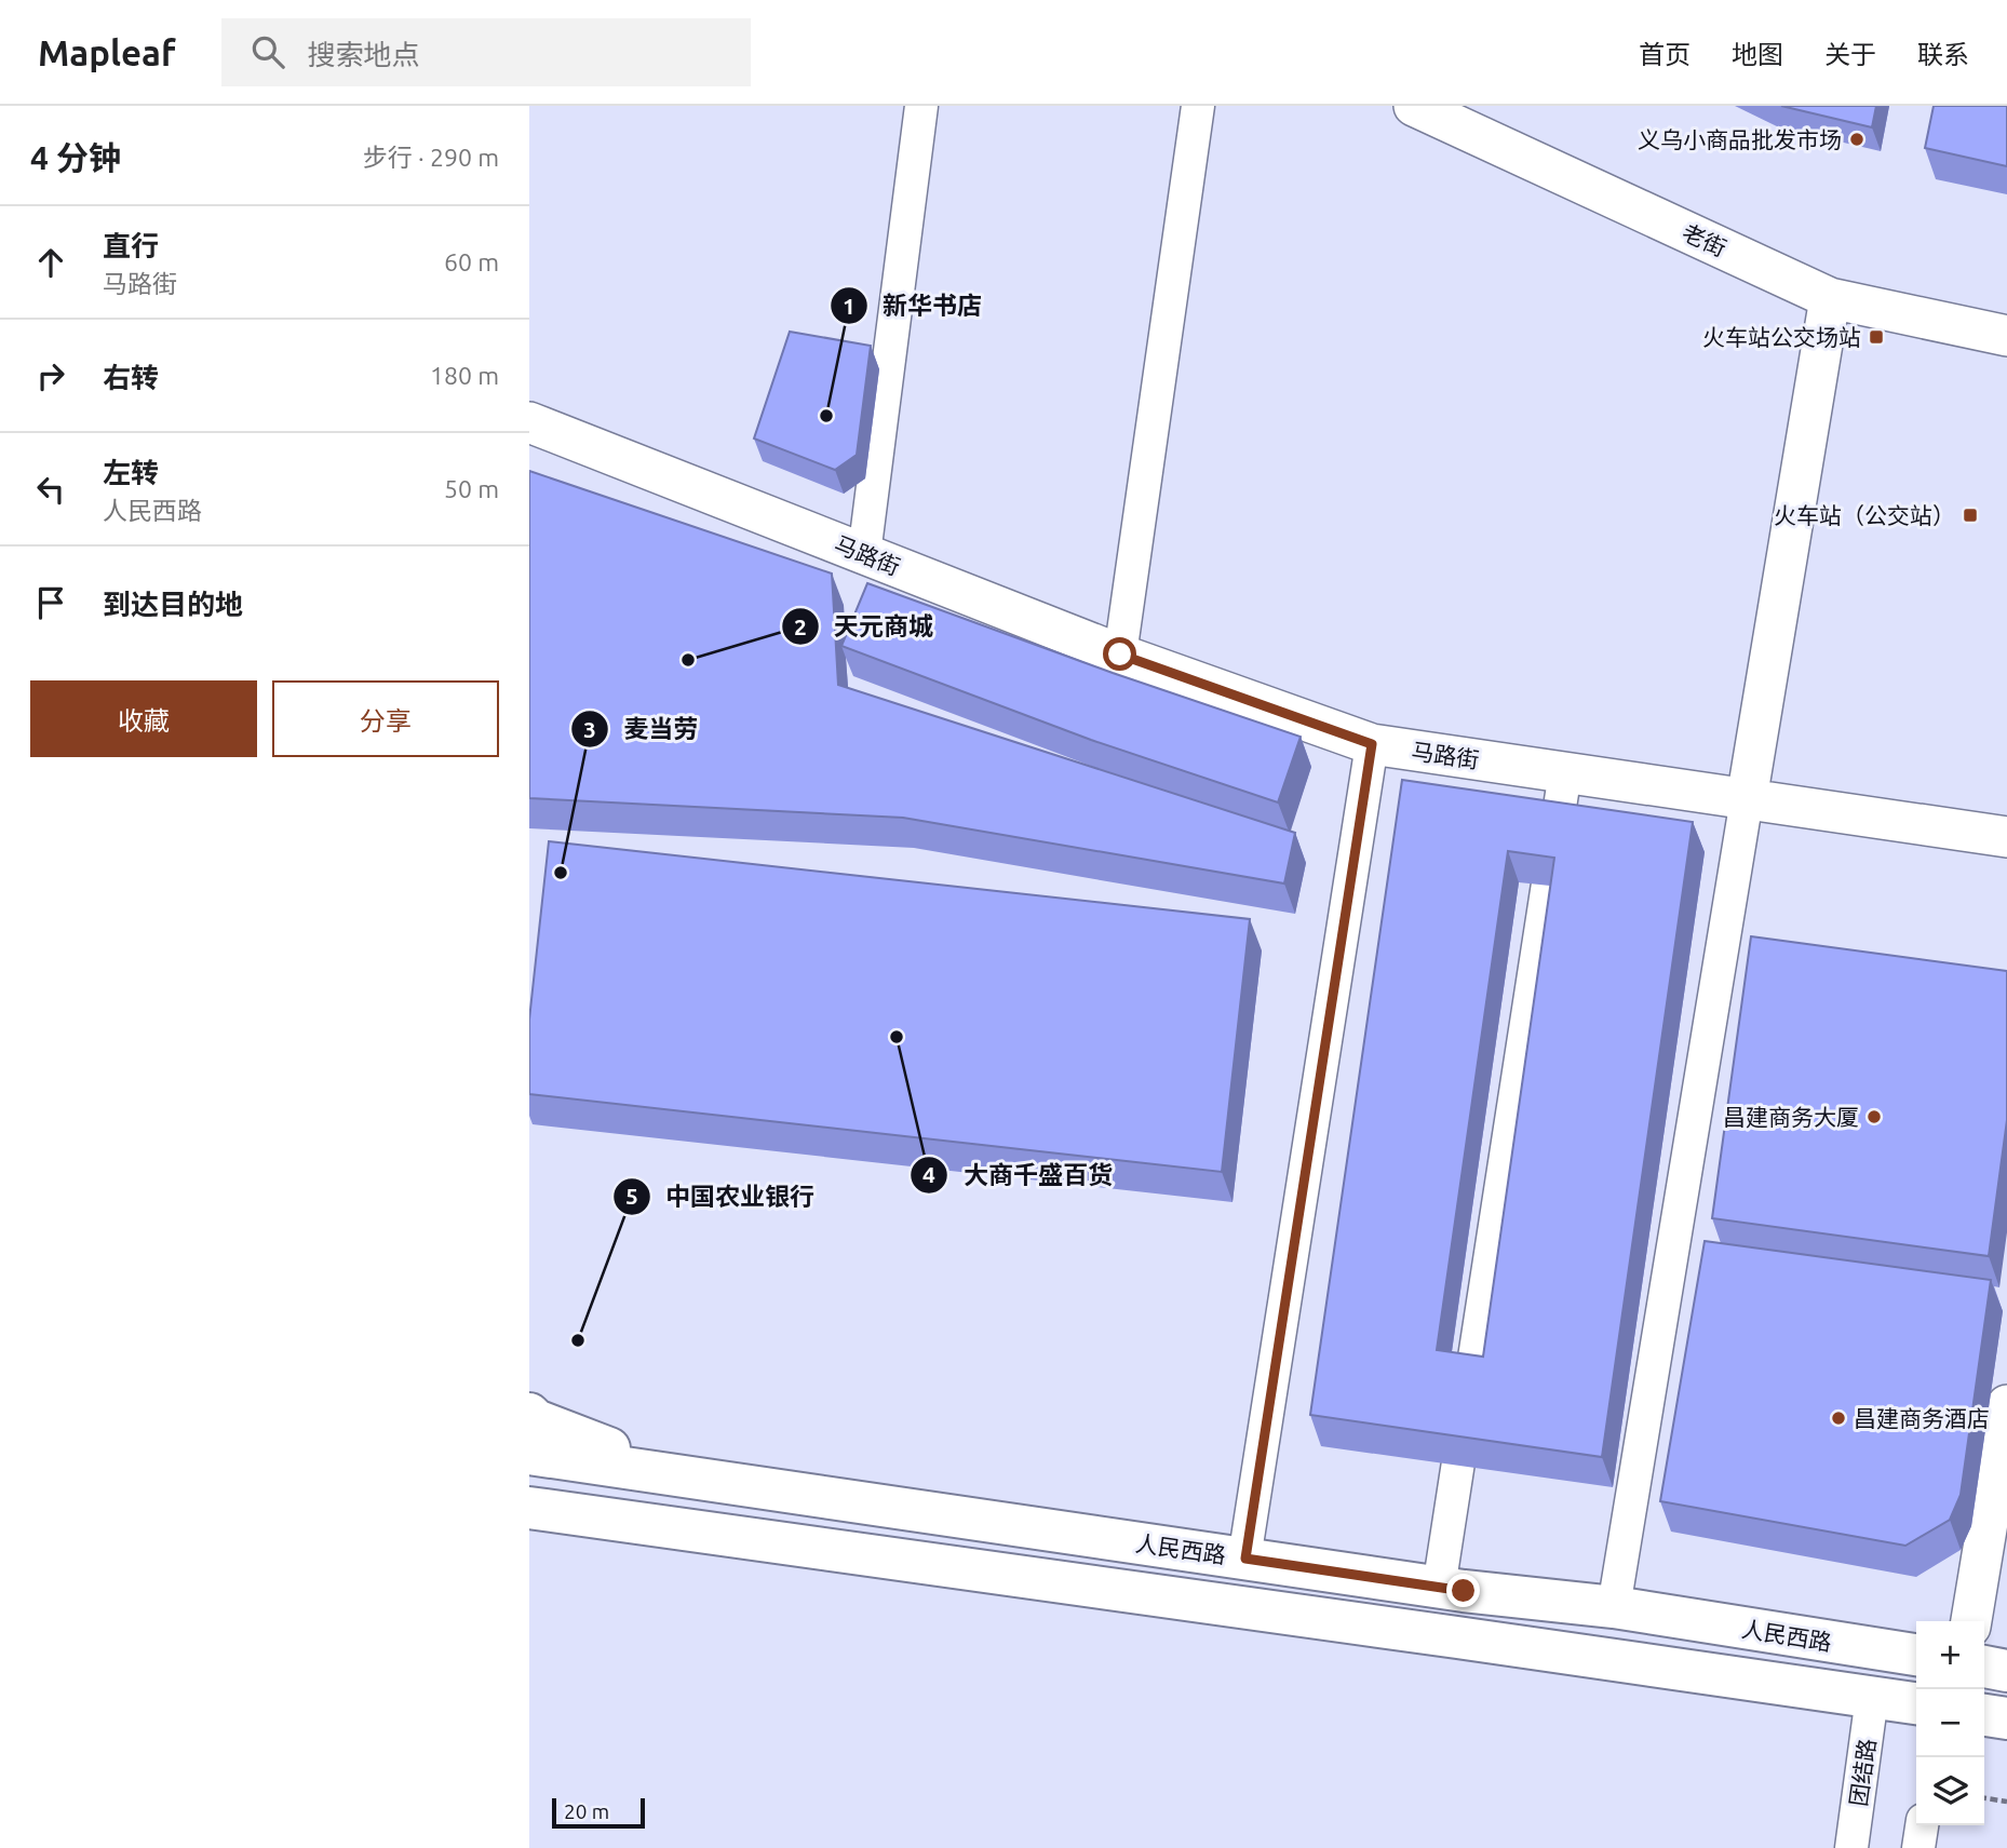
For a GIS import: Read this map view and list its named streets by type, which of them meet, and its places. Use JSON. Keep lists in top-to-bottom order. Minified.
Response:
{"streets":{"main road":["人民西路"],"street":["老街","马路街","团结路"]},"places":{"other":["义乌小商品批发市场","新华书店","天元商城","麦当劳","大商千盛百货","昌建商务大厦","中国农业银行","昌建商务酒店"],"transit":["火车站公交场站","火车站（公交站）"]},"scale_bar":"20 m","page":{"header":"Mapleaf","search":"搜索地点","nav":["首页","地图","关于","联系"],"heading":["4 分钟","步行 · 290 m"],"list":[["直行","马路街","60 m"],["右转","180 m"],["左转","人民西路","50 m"],"到达目的地"],"buttons":["收藏","分享"],"map_buttons":["+","−"],"scale":"20 m"}}
